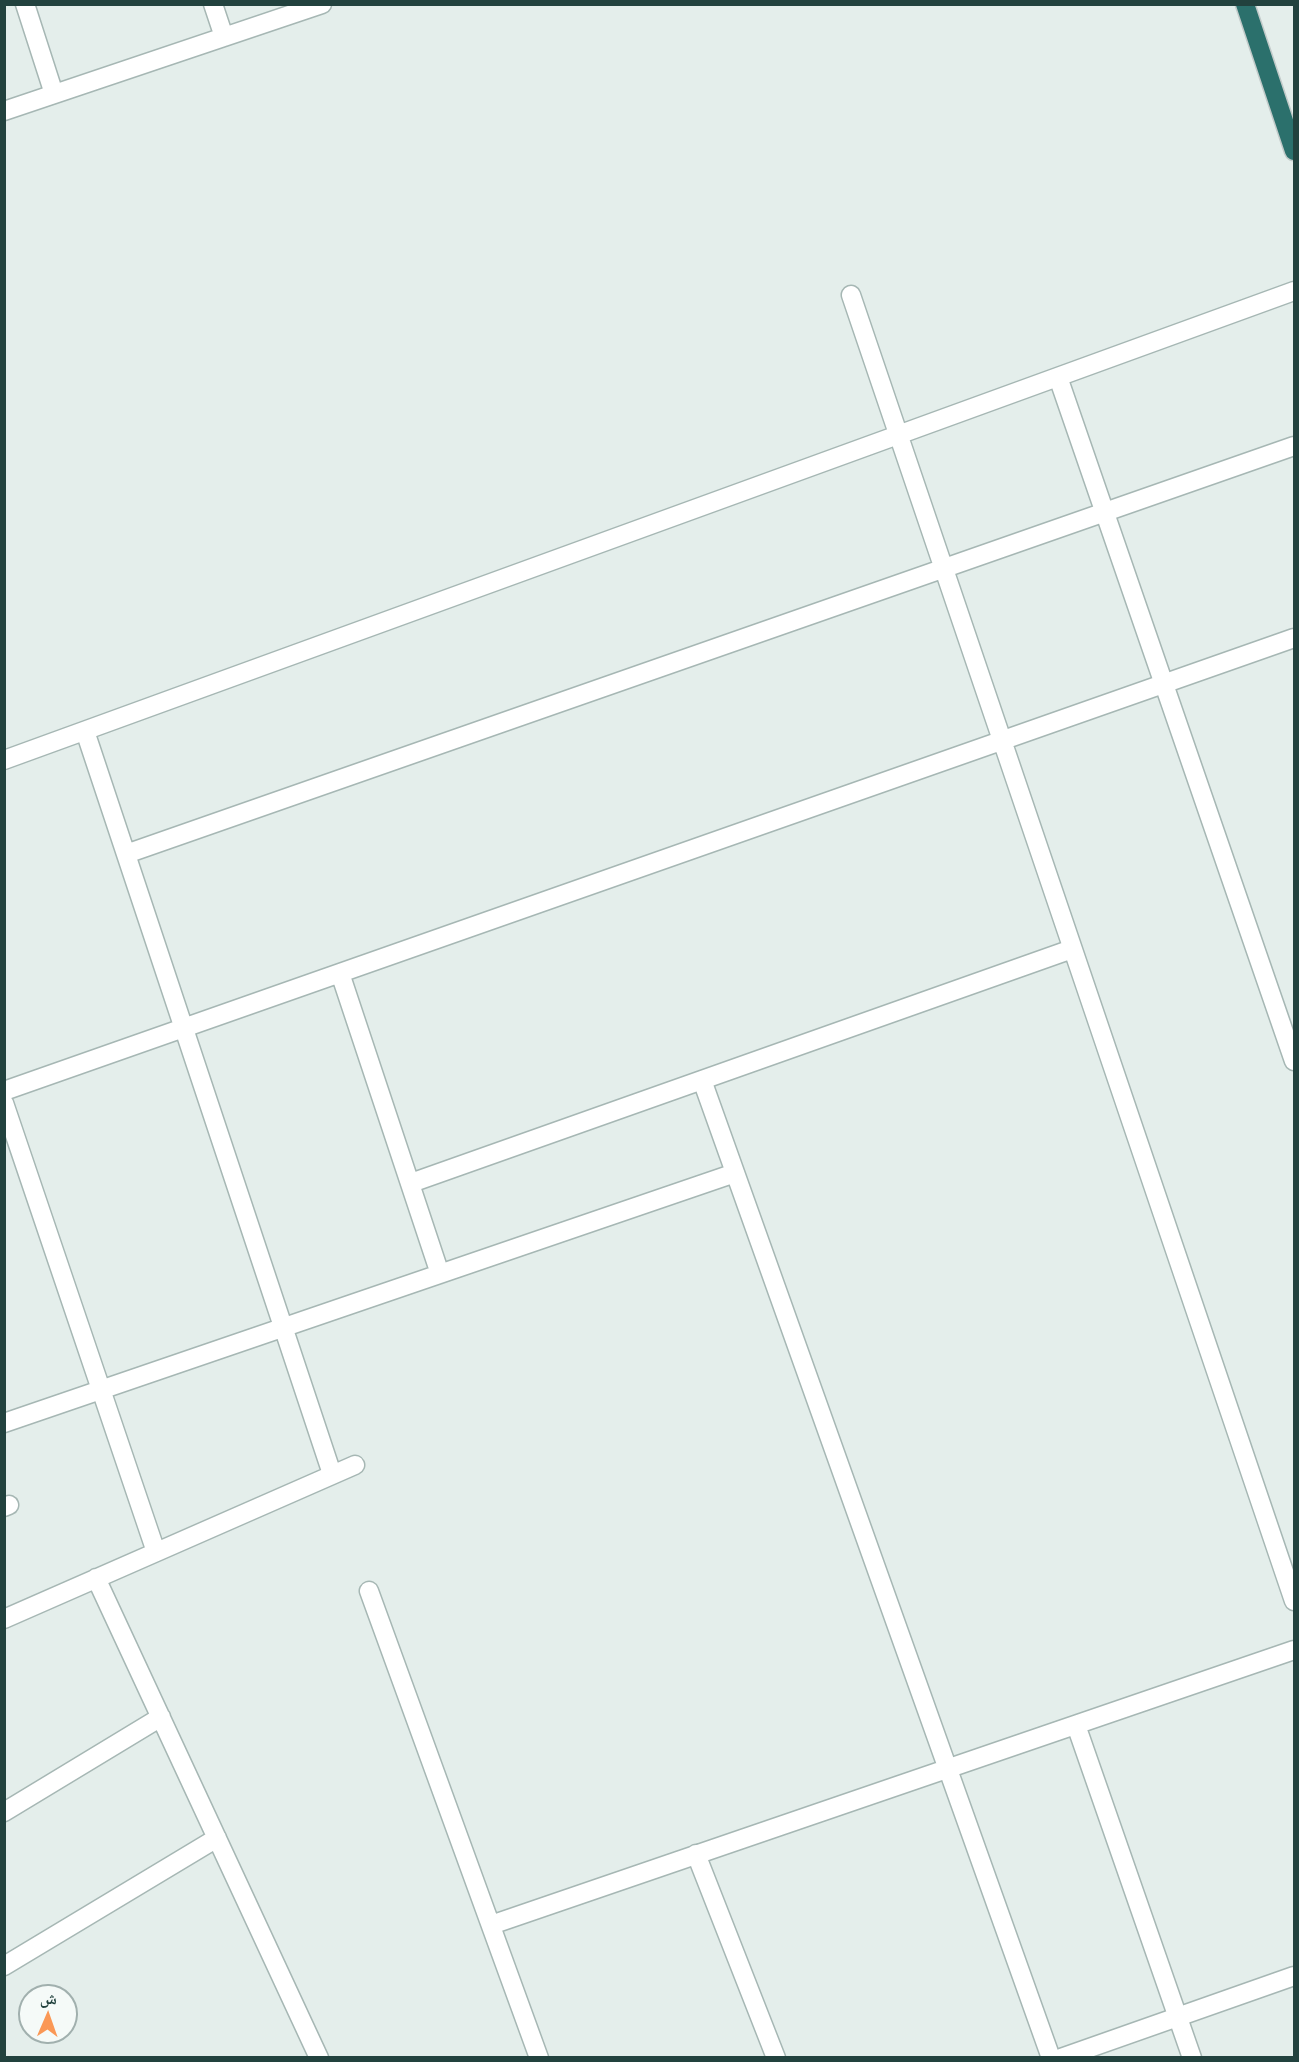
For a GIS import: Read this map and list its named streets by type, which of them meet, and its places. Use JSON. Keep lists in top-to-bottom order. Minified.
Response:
{"north":"top"}
